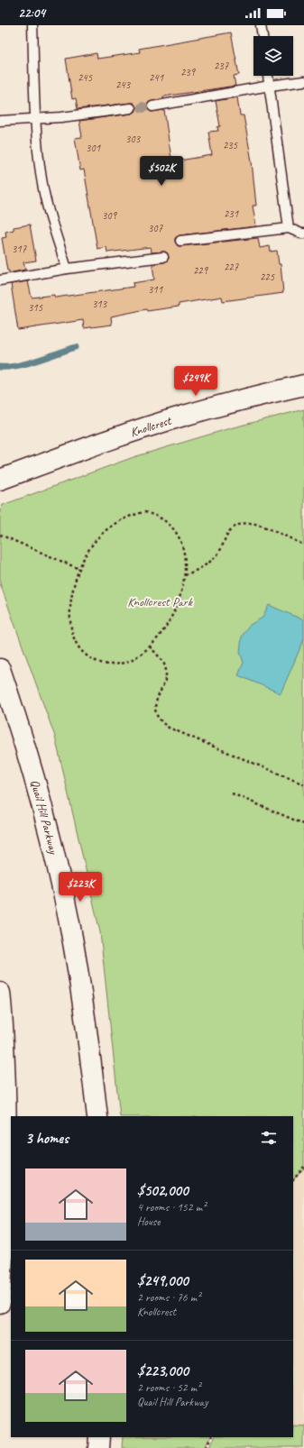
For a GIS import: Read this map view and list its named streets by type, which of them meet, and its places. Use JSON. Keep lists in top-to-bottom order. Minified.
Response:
{"streets":{"main road":["Knollcrest","Quail Hill Parkway"]},"parks":["Knollcrest Park"],"house_numbers":["237","239","245","241","243","303","235","301","231","309","307","317","227","229","225","311","313","315"],"page":{"status":"22:04","price":["$502K","$249K","$223K"],"heading":"3 homes","list":[{"name":"$502,000","note":"4 rooms · 152 m² · House"},{"name":"$249,000","note":"2 rooms · 76 m² · Knollcrest"},{"name":"$223,000","note":"2 rooms · 52 m² · Quail Hill Parkway"}]}}
